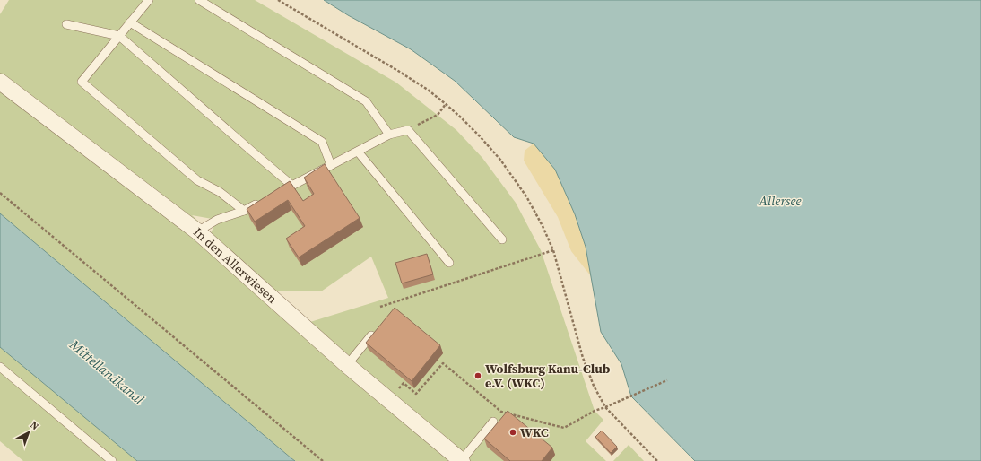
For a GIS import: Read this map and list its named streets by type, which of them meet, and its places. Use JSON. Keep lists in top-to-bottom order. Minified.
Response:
{"streets":{"street":["In den Allerwiesen"]},"water":["Allersee","Mittellandkanal"],"places":["Wolfsburg Kanu-Club e.V. (WKC)","WKC"],"north":"top right"}
